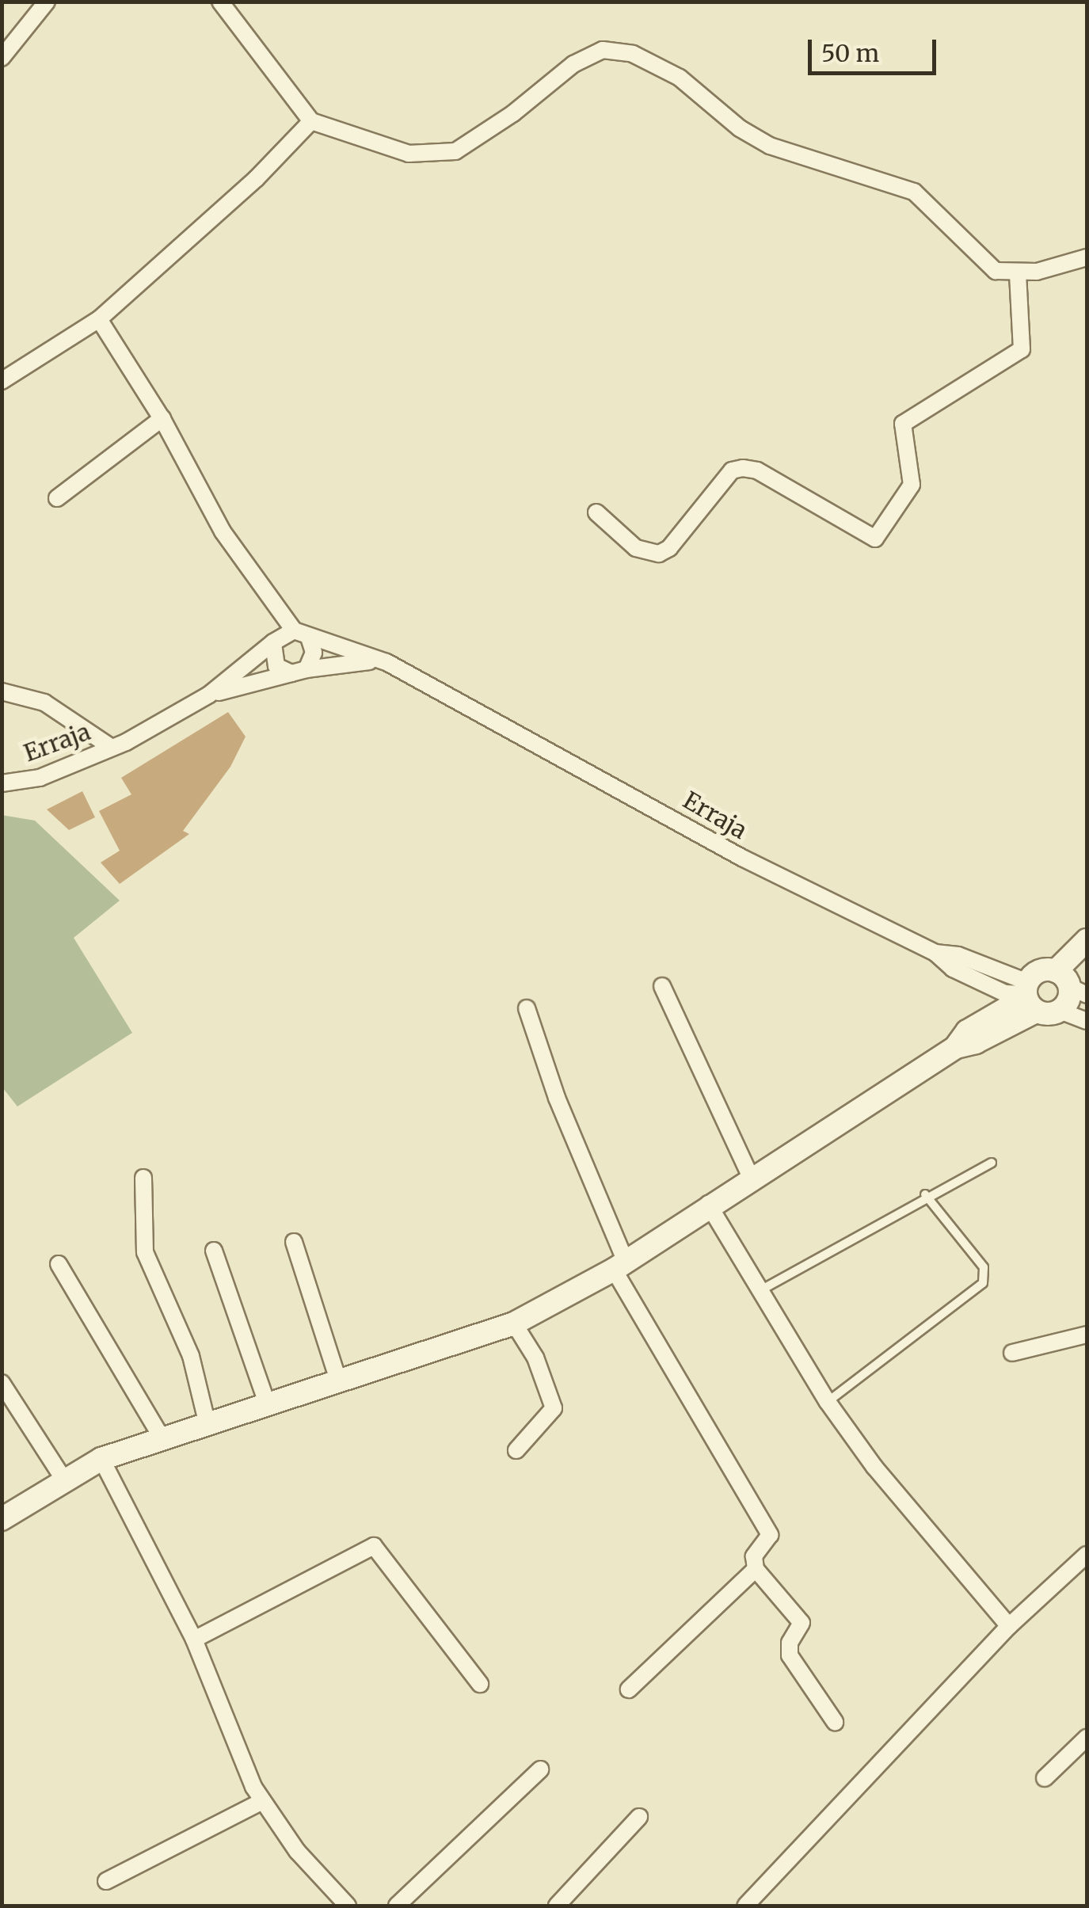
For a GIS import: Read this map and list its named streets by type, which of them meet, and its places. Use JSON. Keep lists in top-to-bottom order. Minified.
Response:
{"streets":{"street":["Erraja"]},"scale_bar":"50 m"}
